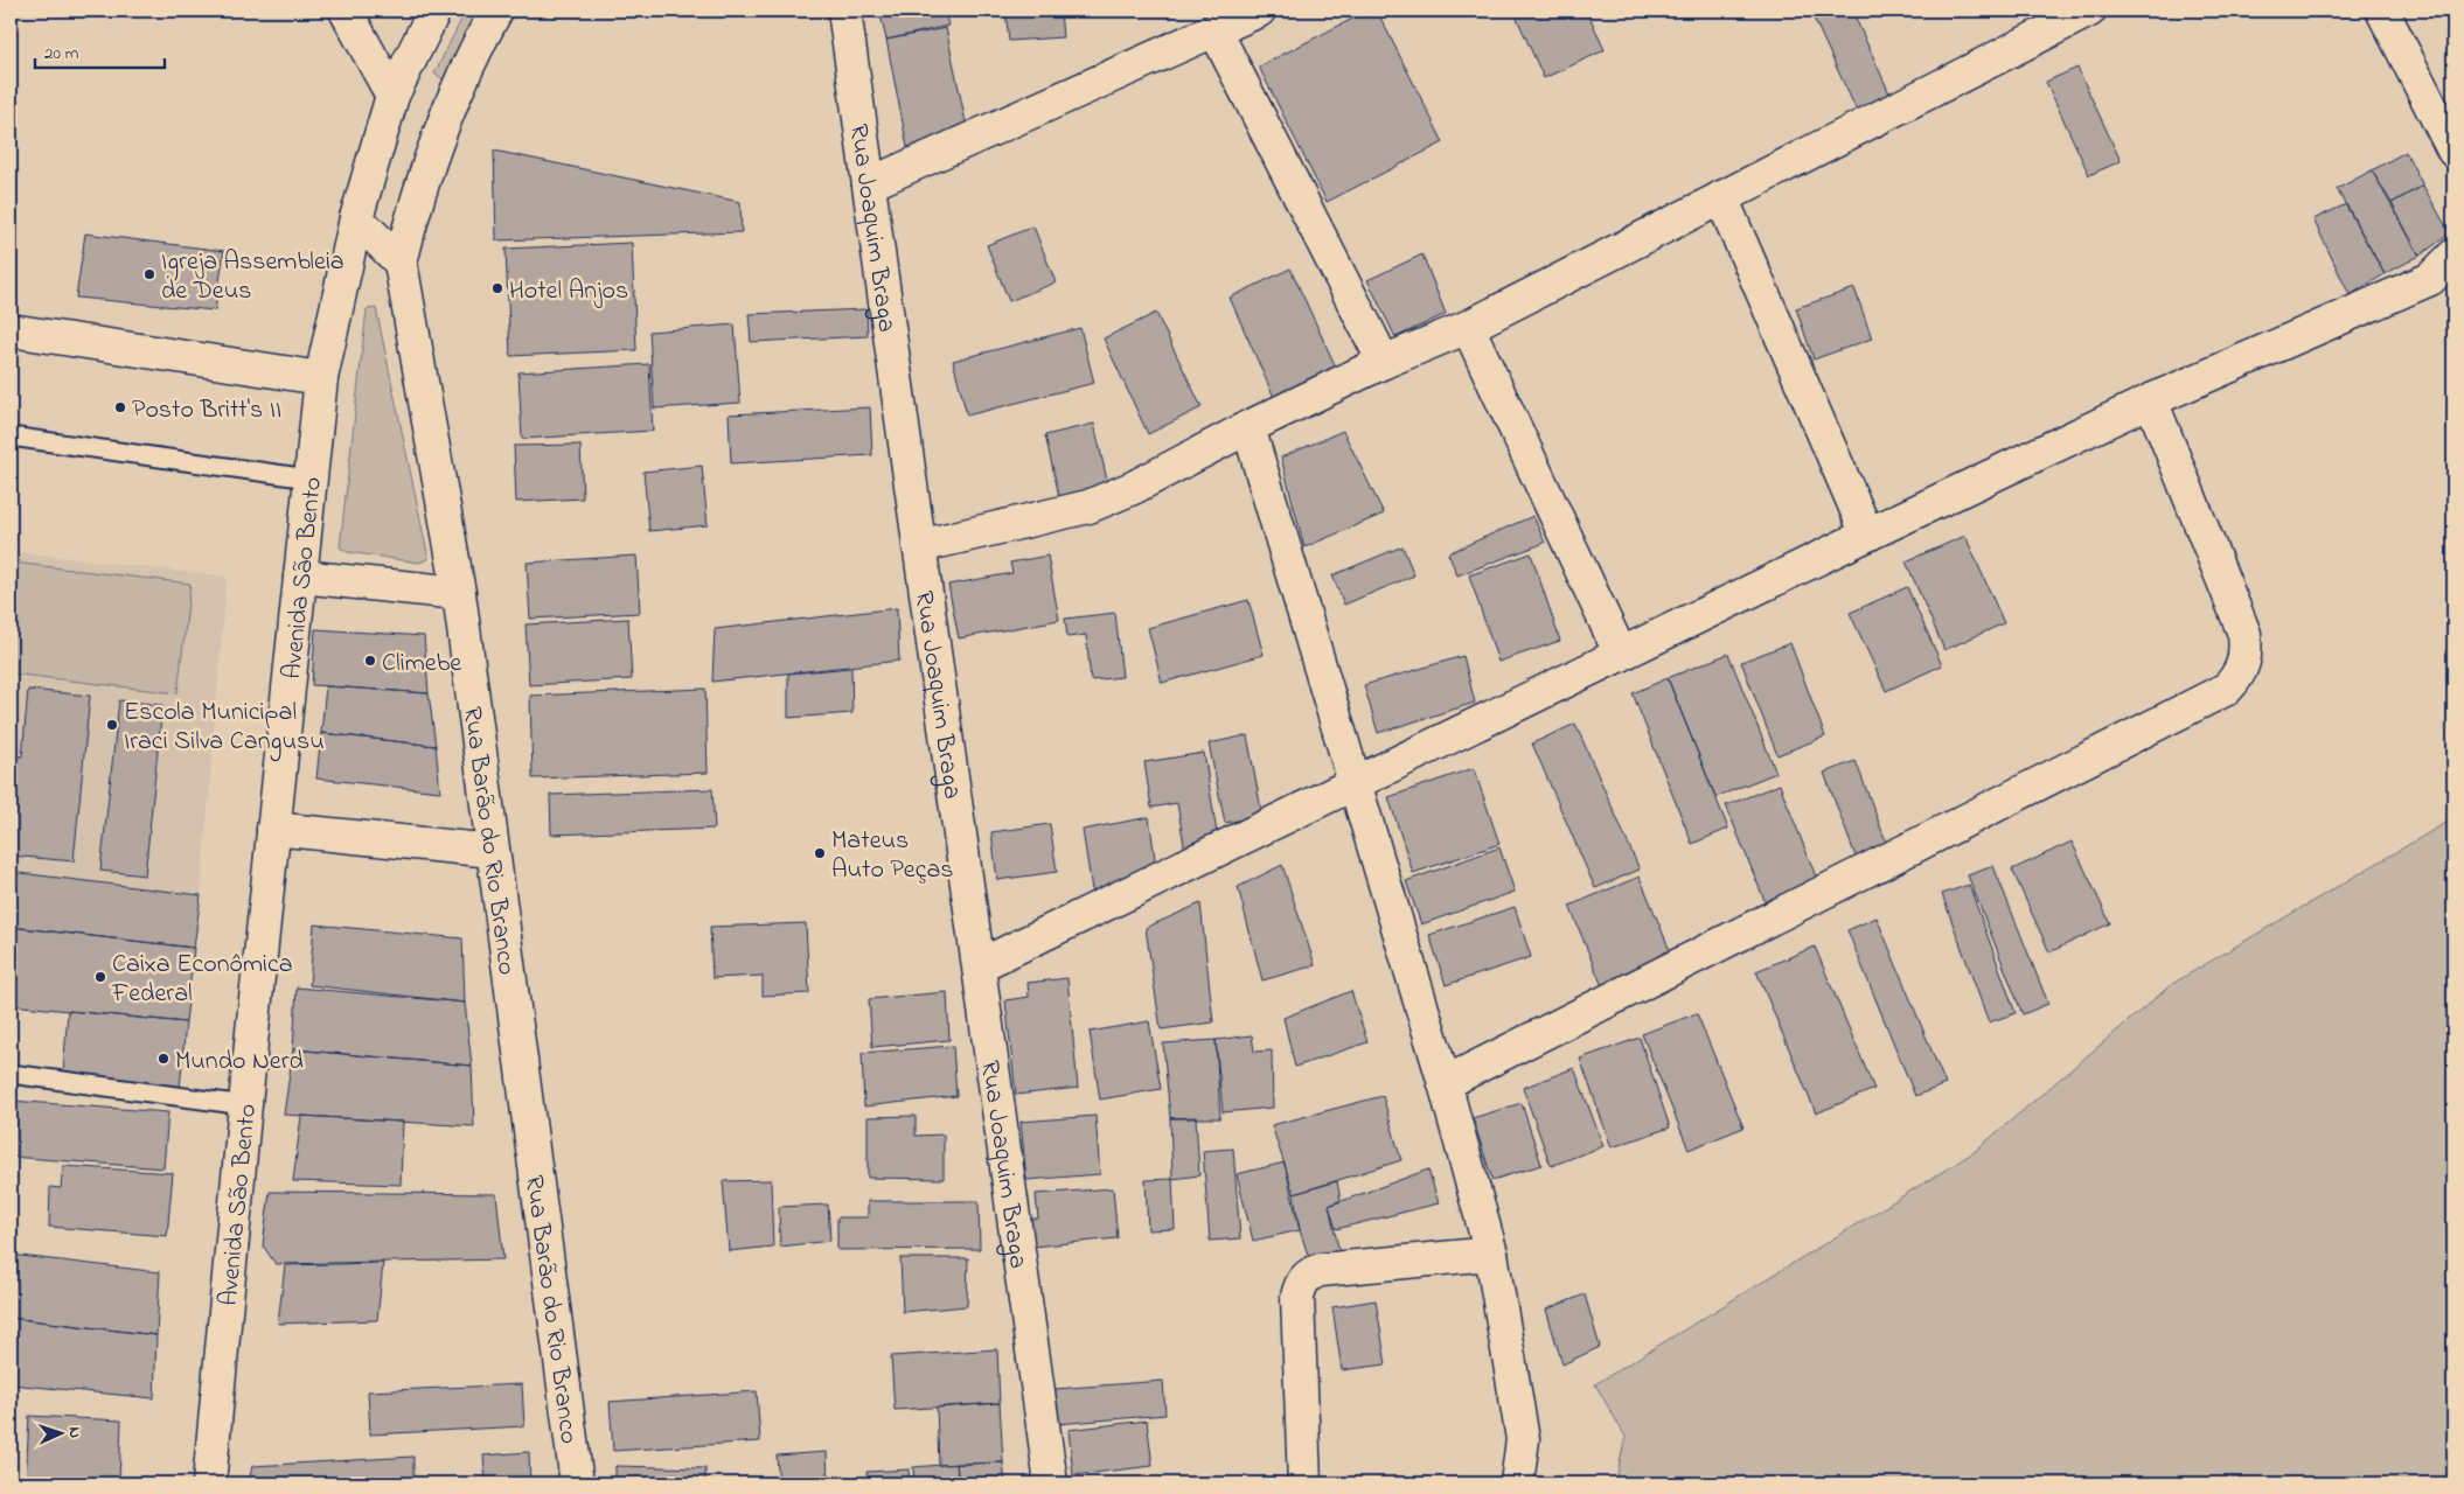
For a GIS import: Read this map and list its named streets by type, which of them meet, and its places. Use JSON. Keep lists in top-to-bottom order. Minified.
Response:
{"streets":{"street":["Rua Joaquim Braga","Avenida São Bento","Rua Barão do Rio Branco"]},"places":["Igreja Assembleia de Deus","Hotel Anjos","Posto Britt's II","Climebe","Escola Municipal Iraci Silva Cangusu","Mateus Auto Peças","Caixa Econômica Federal","Mundo Nerd"],"scale_bar":"20 m","north":"right"}
